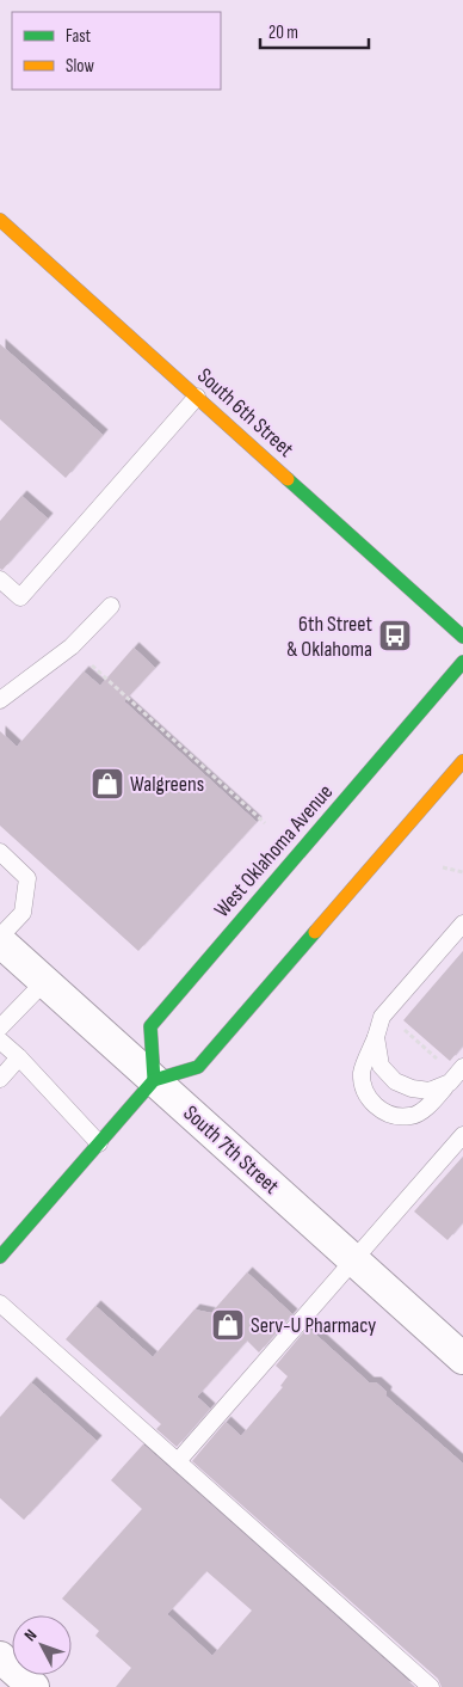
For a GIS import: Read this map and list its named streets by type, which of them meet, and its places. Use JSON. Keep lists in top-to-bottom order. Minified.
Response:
{"streets":{"main road":["South 6th Street","West Oklahoma Avenue"],"street":["South 7th Street"]},"crossings":[["West Oklahoma Avenue","South 7th Street"]],"places":{"bus stop":["6th Street & Oklahoma"],"shop":["Walgreens","Serv-U Pharmacy"]},"legend":["Fast","Slow"],"scale_bar":"20 m","north":"top left"}
